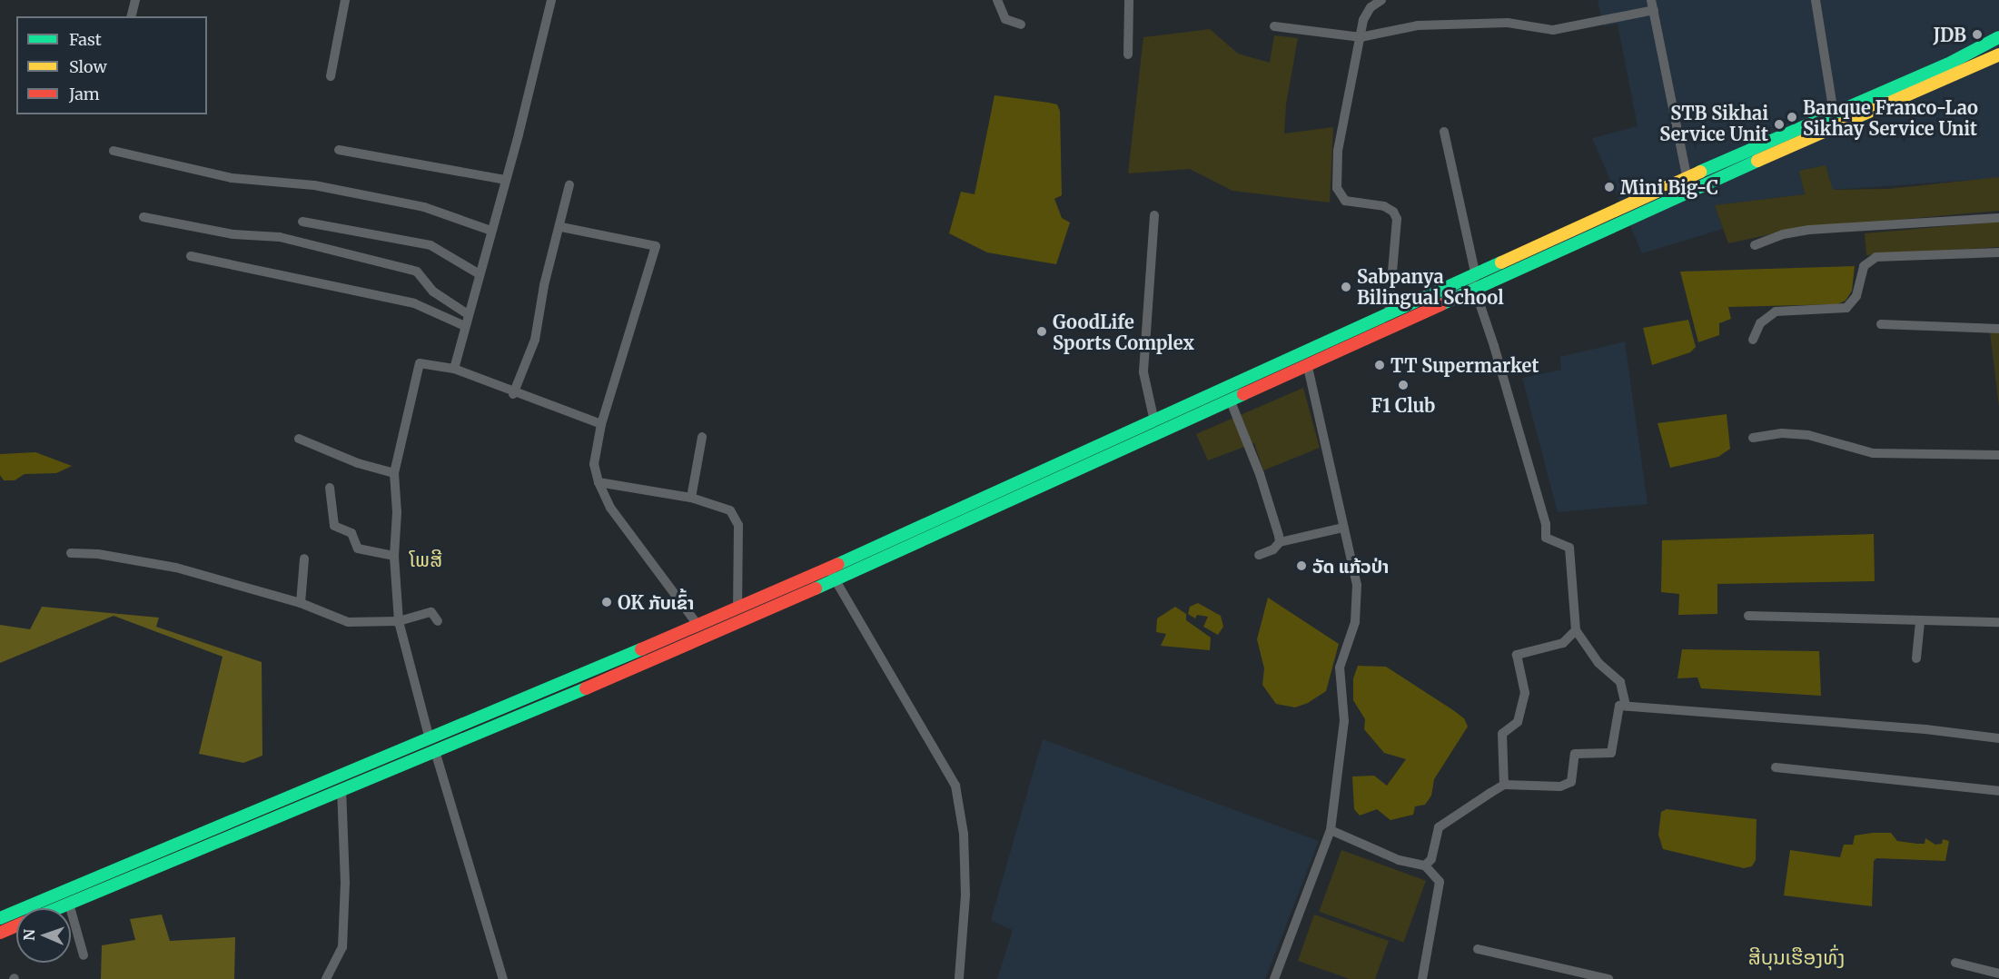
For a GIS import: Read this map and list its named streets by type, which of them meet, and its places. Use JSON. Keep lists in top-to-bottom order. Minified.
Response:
{"districts":["ໂພສີ","ສີບຸນເຮືອງທົ່ງ"],"places":["JDB","Banque Franco-Lao Sikhay Service Unit","STB Sikhai Service Unit","Mini Big-C","Sabpanya Bilingual School","GoodLife Sports Complex","TT Supermarket","F1 Club","ວັດ ແກ້ວປ່າ","OK ກັບເຂົ້າ"],"legend":["Fast","Slow","Jam"],"north":"left"}
